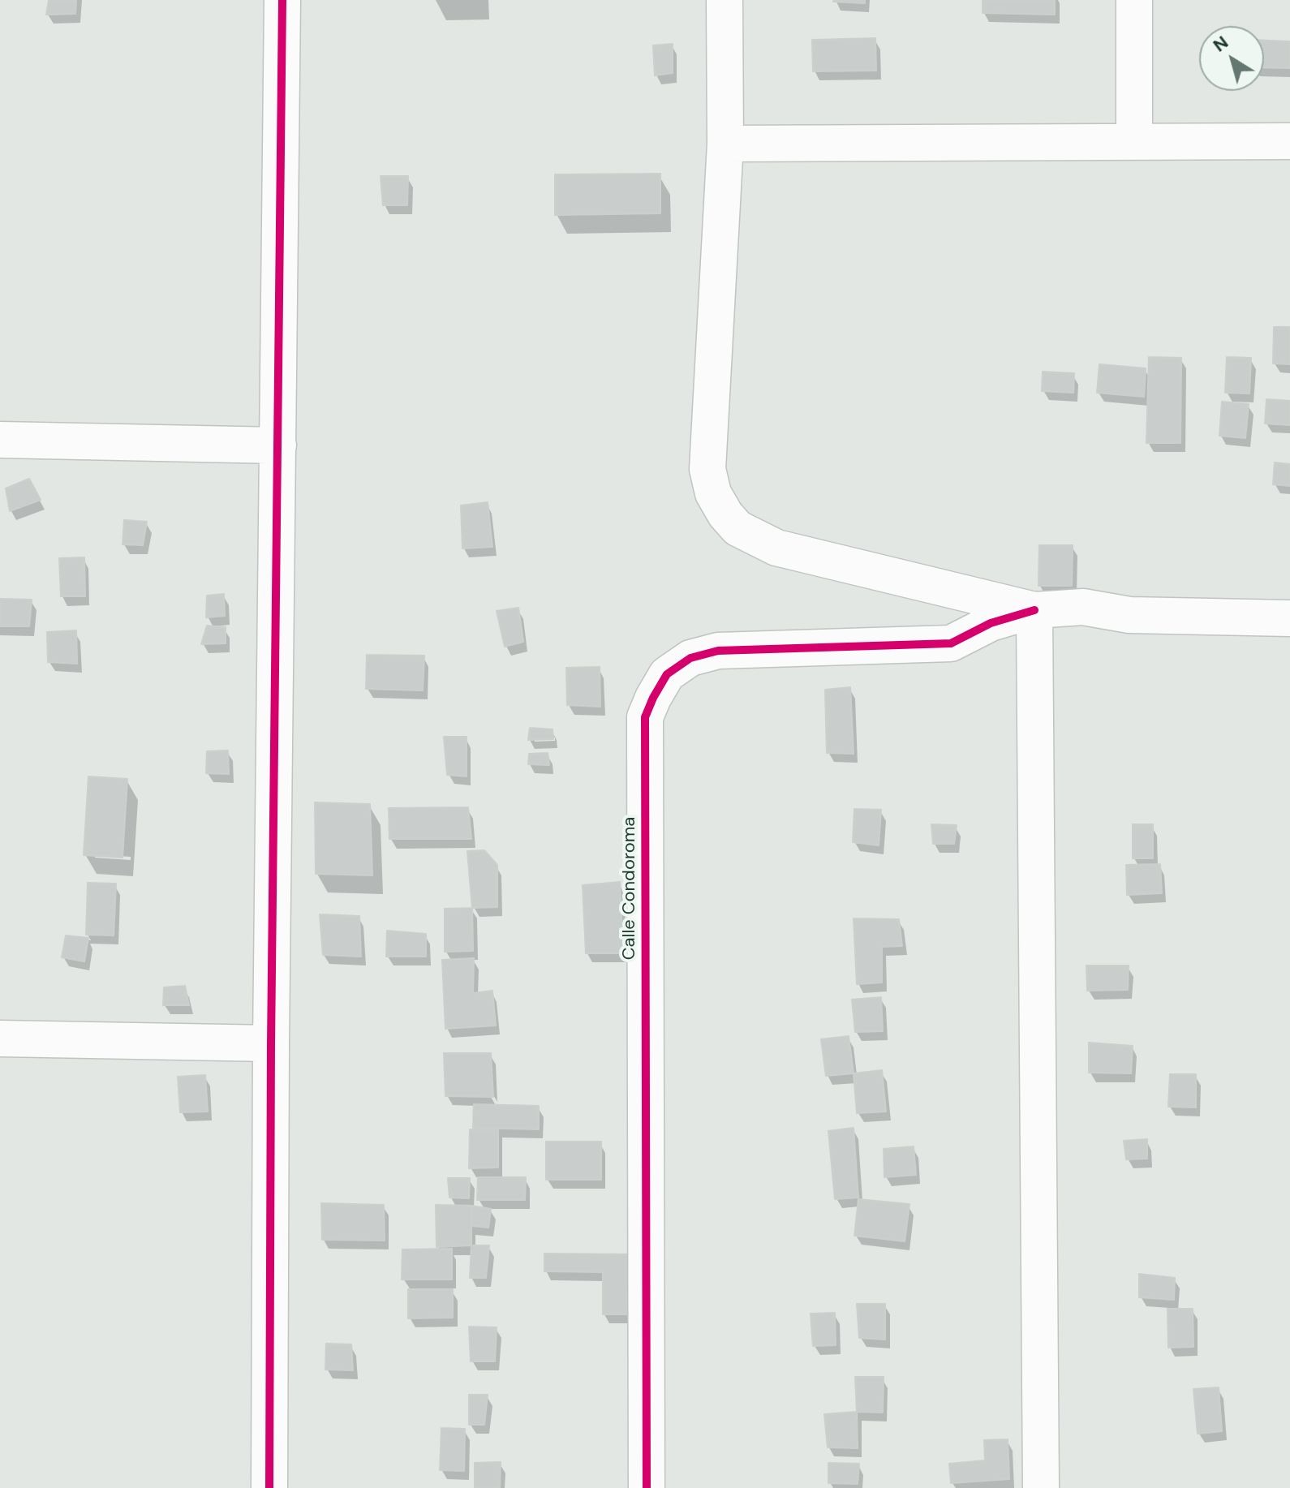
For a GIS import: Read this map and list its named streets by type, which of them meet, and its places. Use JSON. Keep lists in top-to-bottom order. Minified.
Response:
{"streets":{"street":["Calle Condoroma"]},"north":"top left"}
